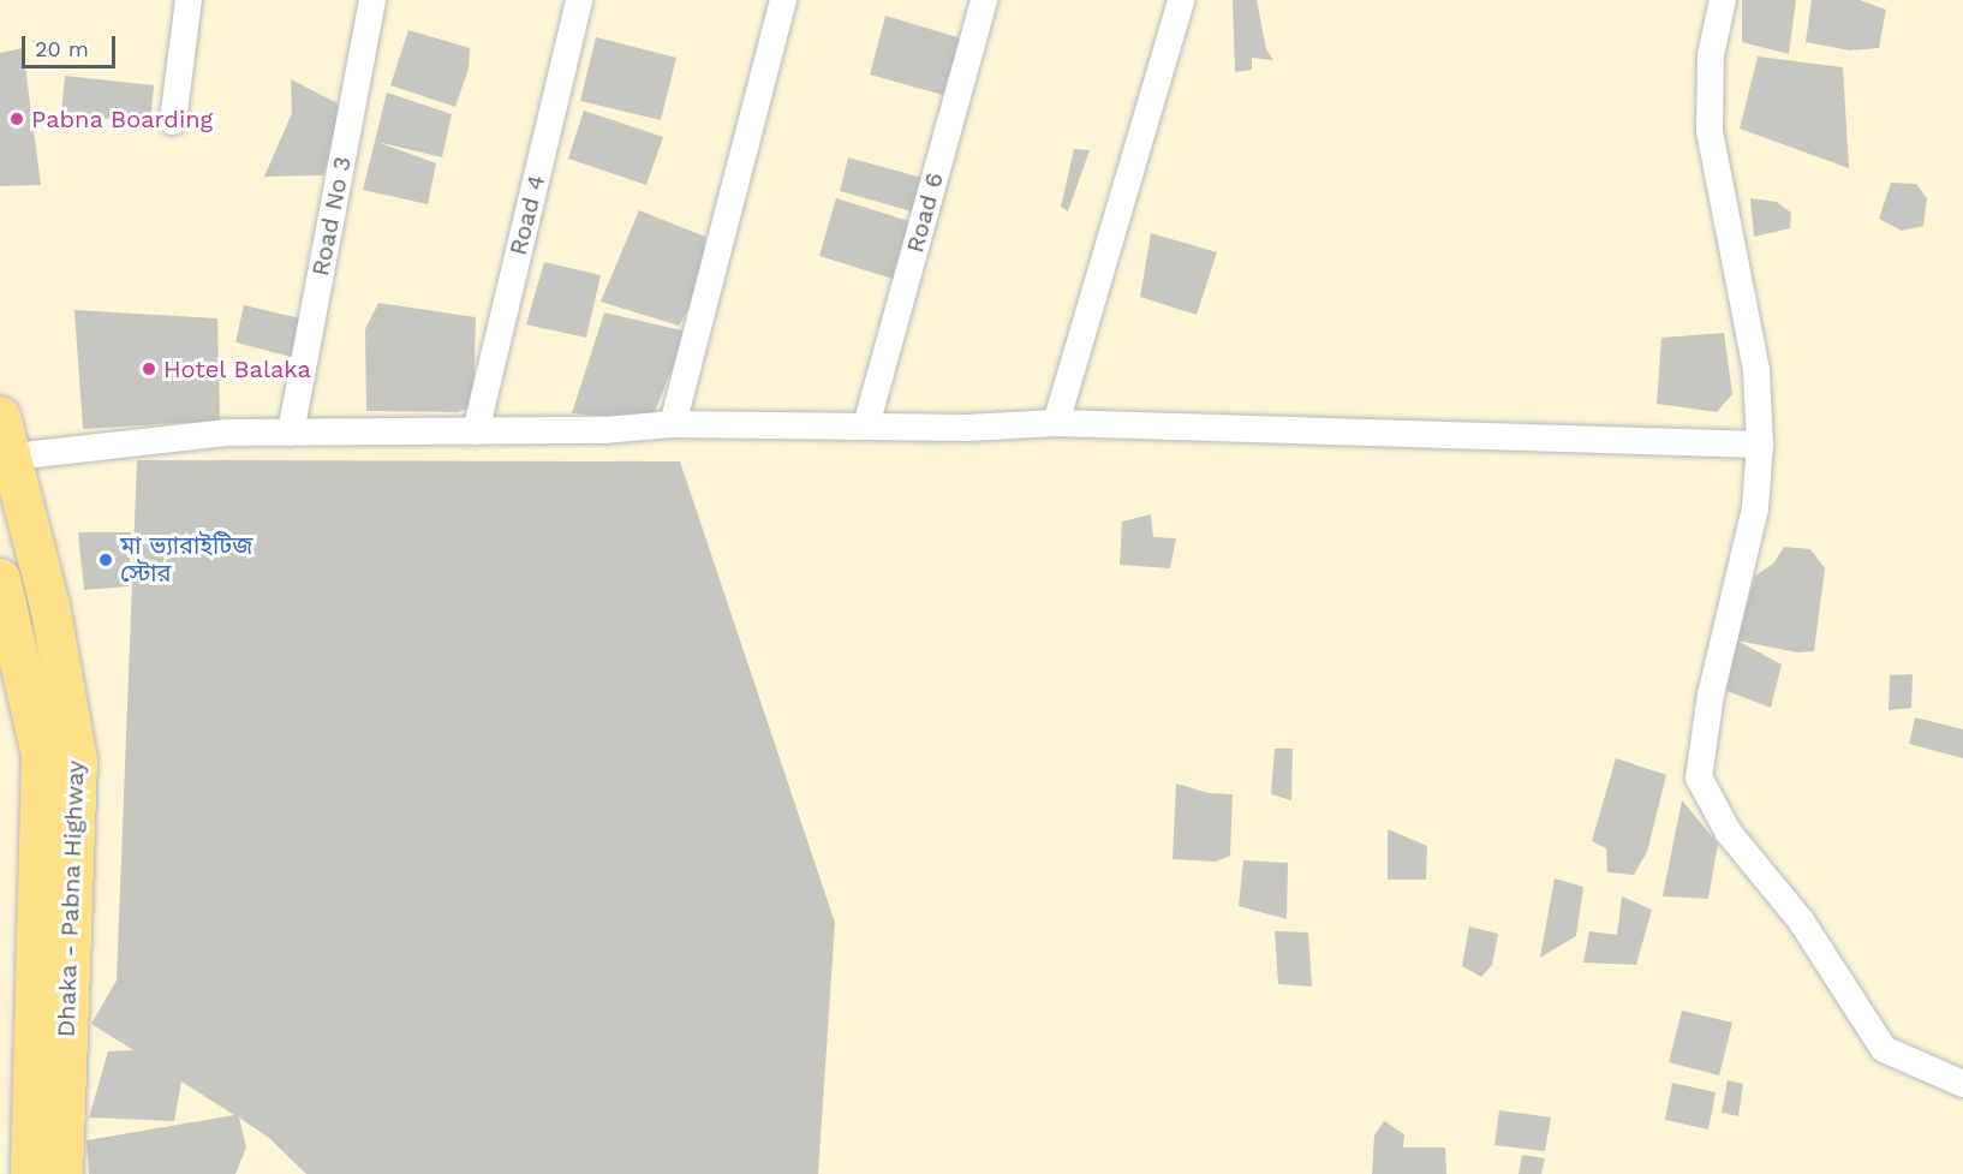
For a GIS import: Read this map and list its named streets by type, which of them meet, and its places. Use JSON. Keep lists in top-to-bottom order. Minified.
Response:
{"streets":{"highway":["Dhaka - Pabna Highway"],"street":["Road 6","Road 4","Road No 3"]},"places":["Pabna Boarding","Hotel Balaka","মা ভ‍্যারাইটিজ স্টোর"],"scale_bar":"20 m"}
